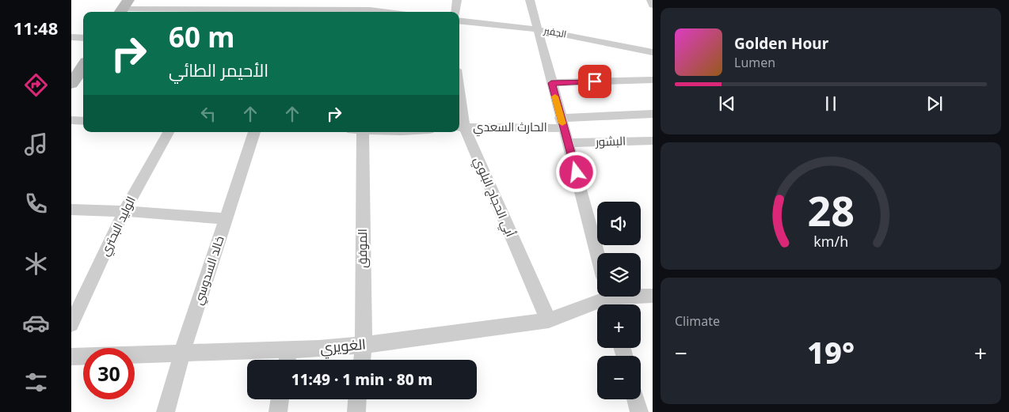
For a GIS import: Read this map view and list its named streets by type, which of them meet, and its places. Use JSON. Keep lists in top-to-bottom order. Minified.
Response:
{"streets":{"street":["الجفير","الحارث السعدي","البشور","أبي الحجاج البلوي","الوليد البحتري","الموفق","خالد السدوسي","الغويري"]},"crossings":[["الحارث السعدي","أبي الحجاج البلوي"],["أبي الحجاج البلوي","الغويري"],["الموفق","الغويري"],["خالد السدوسي","الغويري"]],"page":{"tabs":"11:48","turn":["60 m","الأحيمر الطائي"],"song":["Golden Hour","Lumen"],"map_buttons":["+","−"],"tile":"Climate","heat":["−","19°","+"],"limit":"30","trip":"11:49 · 1 min · 80 m","gauge":["28","km/h"]}}
